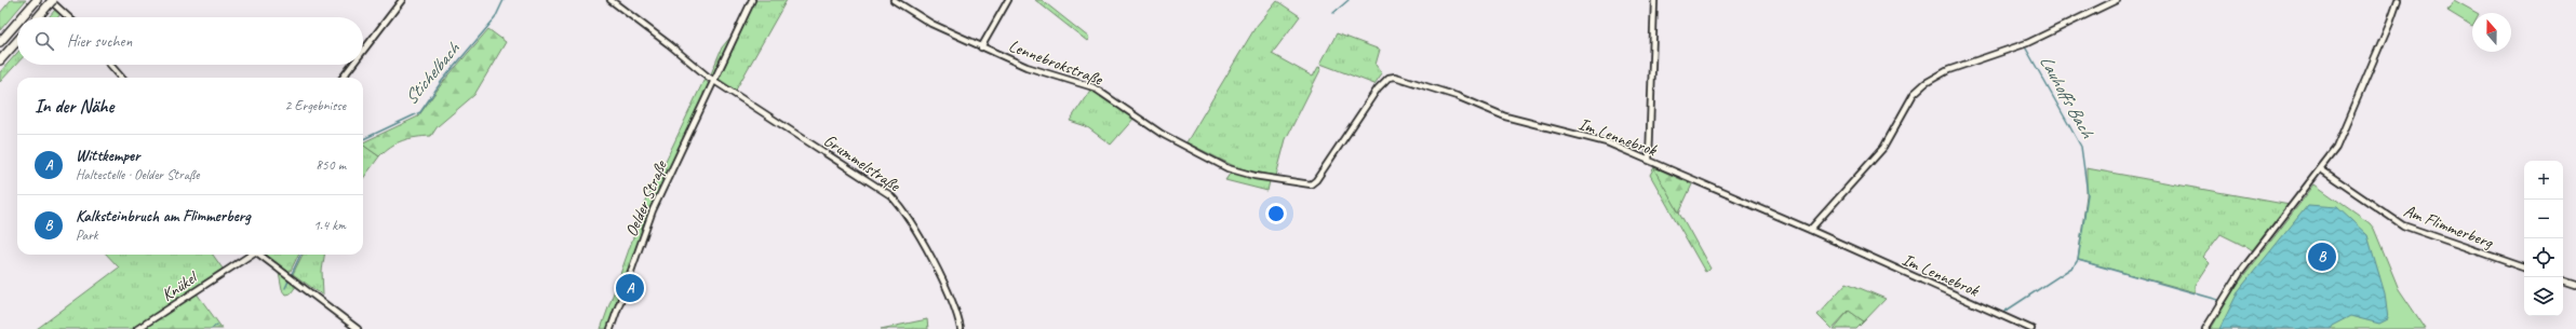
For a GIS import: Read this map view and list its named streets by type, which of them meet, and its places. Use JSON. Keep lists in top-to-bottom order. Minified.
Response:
{"streets":{"street":["Lennebrokstraße","Im Lennebrok","Grummelstraße","Oelder Straße","Am Flimmerberg","Knükel"]},"crossings":[["Lennebrokstraße","Im Lennebrok"],["Grummelstraße","Oelder Straße"]],"water":["Stichelbach","Lauhoffs Bach"],"north":"top","page":{"search":"Hier suchen","heading":["In der Nähe","2 Ergebnisse"],"list":[{"mark":"A","name":"Wittkemper","note":"Haltestelle · Oelder Straße","value":"850 m"},{"mark":"B","name":"Kalksteinbruch am Flimmerberg","note":"Park","value":"1.4 km"}],"map_buttons":["+","−"],"pins":["B","A"]}}
